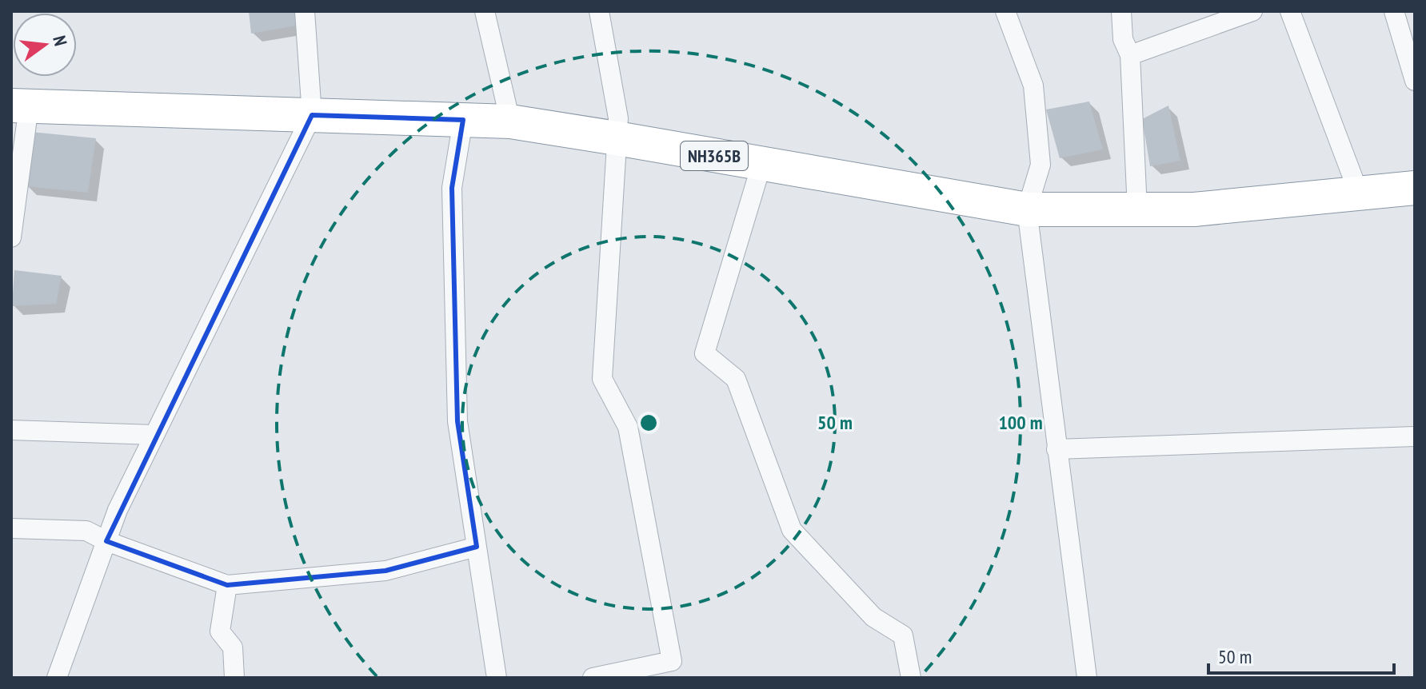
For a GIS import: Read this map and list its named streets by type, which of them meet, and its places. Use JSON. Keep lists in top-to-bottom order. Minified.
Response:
{"streets":{"highway":["NH365B"]},"scale_bar":"50 m","north":"right","rings":["50 m","100 m"]}
